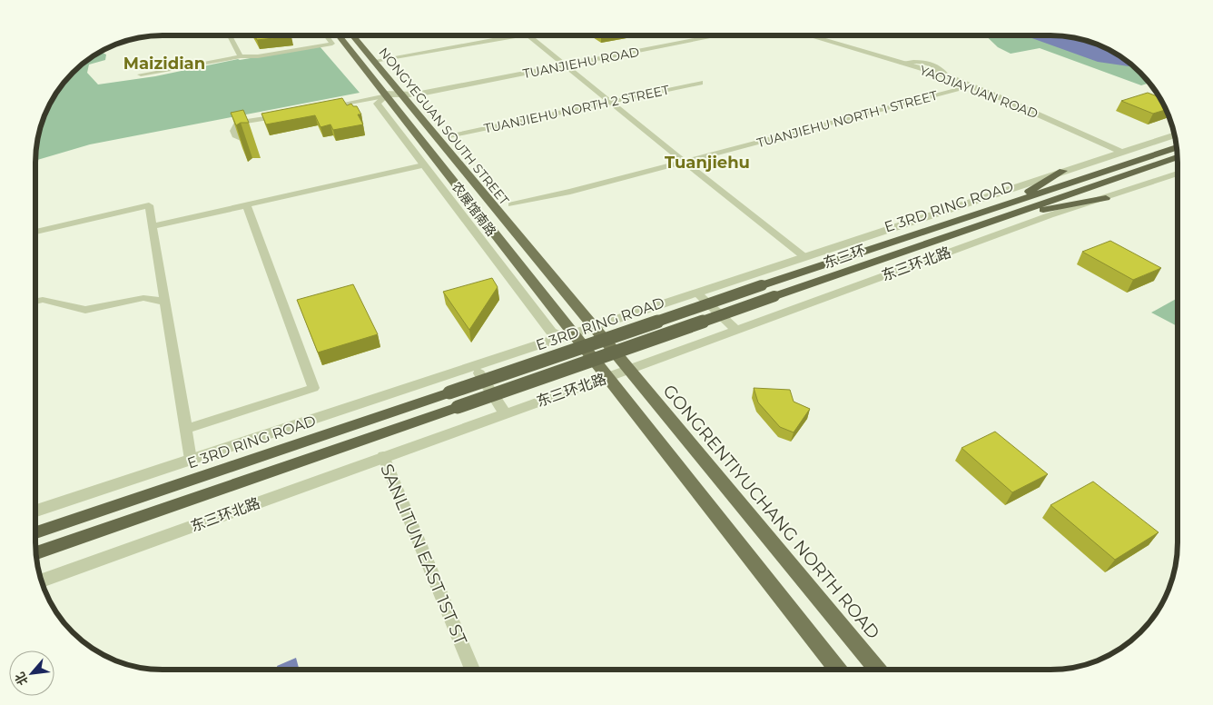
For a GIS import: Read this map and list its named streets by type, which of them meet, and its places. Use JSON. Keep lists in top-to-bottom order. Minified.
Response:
{"streets":{"highway":["E 3RD RING ROAD","东三环"],"main road":["NONGYEGUAN SOUTH STREET","农展馆南路","GONGRENTIYUCHANG NORTH ROAD"],"street":["TUANJIEHU ROAD","YAOJIAYUAN ROAD","TUANJIEHU NORTH 2 STREET","TUANJIEHU NORTH 1 STREET","东三环北路","SANLITUN EAST 1ST ST"]},"crossings":[["TUANJIEHU ROAD","NONGYEGUAN SOUTH STREET"],["TUANJIEHU ROAD","农展馆南路"],["YAOJIAYUAN ROAD","TUANJIEHU NORTH 1 STREET"],["NONGYEGUAN SOUTH STREET","农展馆南路"],["E 3RD RING ROAD","东三环"],["农展馆南路","东三环北路"],["农展馆南路","GONGRENTIYUCHANG NORTH ROAD"],["东三环北路","GONGRENTIYUCHANG NORTH ROAD"],["东三环北路","SANLITUN EAST 1ST ST"]],"districts":["Maizidian","Tuanjiehu"],"north":"bottom left"}
